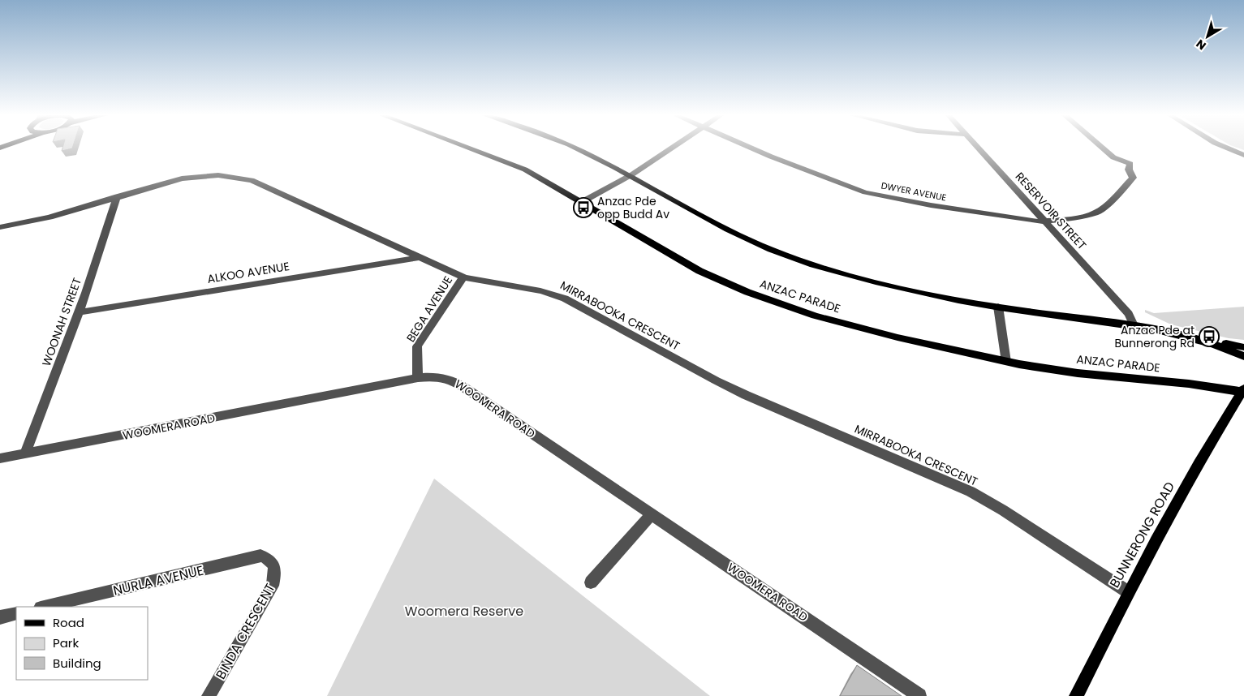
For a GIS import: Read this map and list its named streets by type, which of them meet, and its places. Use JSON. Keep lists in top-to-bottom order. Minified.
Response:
{"streets":{"main road":["ANZAC PARADE","BUNNERONG ROAD"],"street":["DWYER AVENUE","RESERVOIR STREET","ALKOO AVENUE","BEGA AVENUE","MIRRABOOKA CRESCENT","WOONAH STREET","WOOMERA ROAD","NURLA AVENUE","BINDA CRESCENT"]},"crossings":[["DWYER AVENUE","RESERVOIR STREET"],["ALKOO AVENUE","MIRRABOOKA CRESCENT"],["ALKOO AVENUE","WOONAH STREET"],["ANZAC PARADE","BUNNERONG ROAD"],["BEGA AVENUE","MIRRABOOKA CRESCENT"],["BEGA AVENUE","WOOMERA ROAD"],["MIRRABOOKA CRESCENT","WOONAH STREET"],["MIRRABOOKA CRESCENT","BUNNERONG ROAD"],["WOONAH STREET","WOOMERA ROAD"],["NURLA AVENUE","BINDA CRESCENT"]],"parks":["Woomera Reserve"],"places":{"bus stop":["Anzac Pde opp Budd Av","Anzac Pde at Bunnerong Rd"]},"legend":["Road","Park","Building"],"north":"bottom left"}
